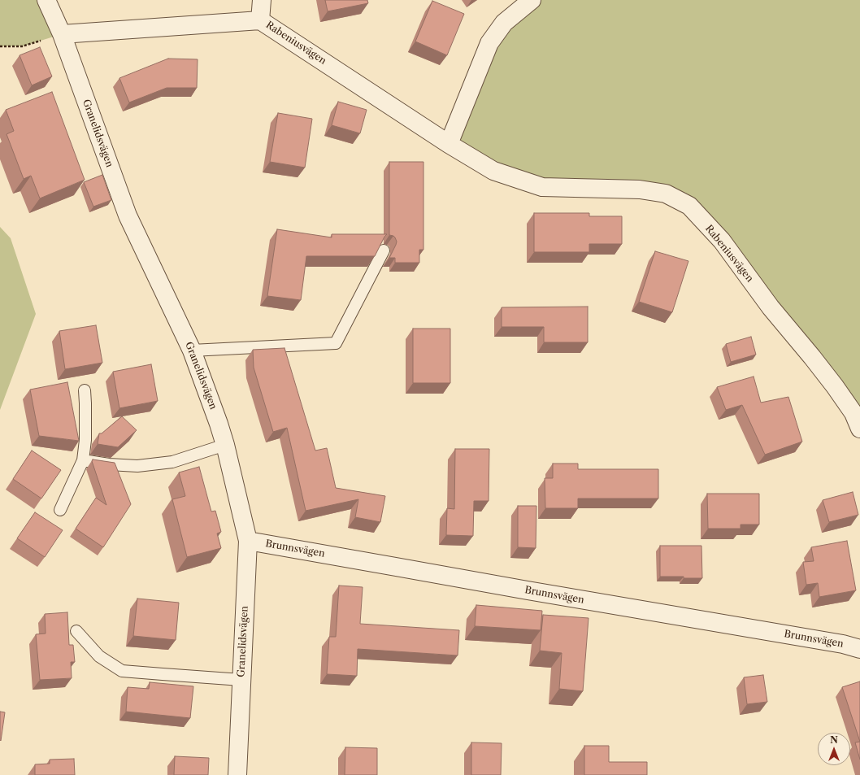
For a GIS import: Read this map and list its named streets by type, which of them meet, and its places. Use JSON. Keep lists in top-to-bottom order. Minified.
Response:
{"streets":{"street":["Rabeniusvägen","Granelidsvägen","Brunnsvägen"]},"crossings":[["Rabeniusvägen","Granelidsvägen"],["Granelidsvägen","Brunnsvägen"]],"north":"top"}
